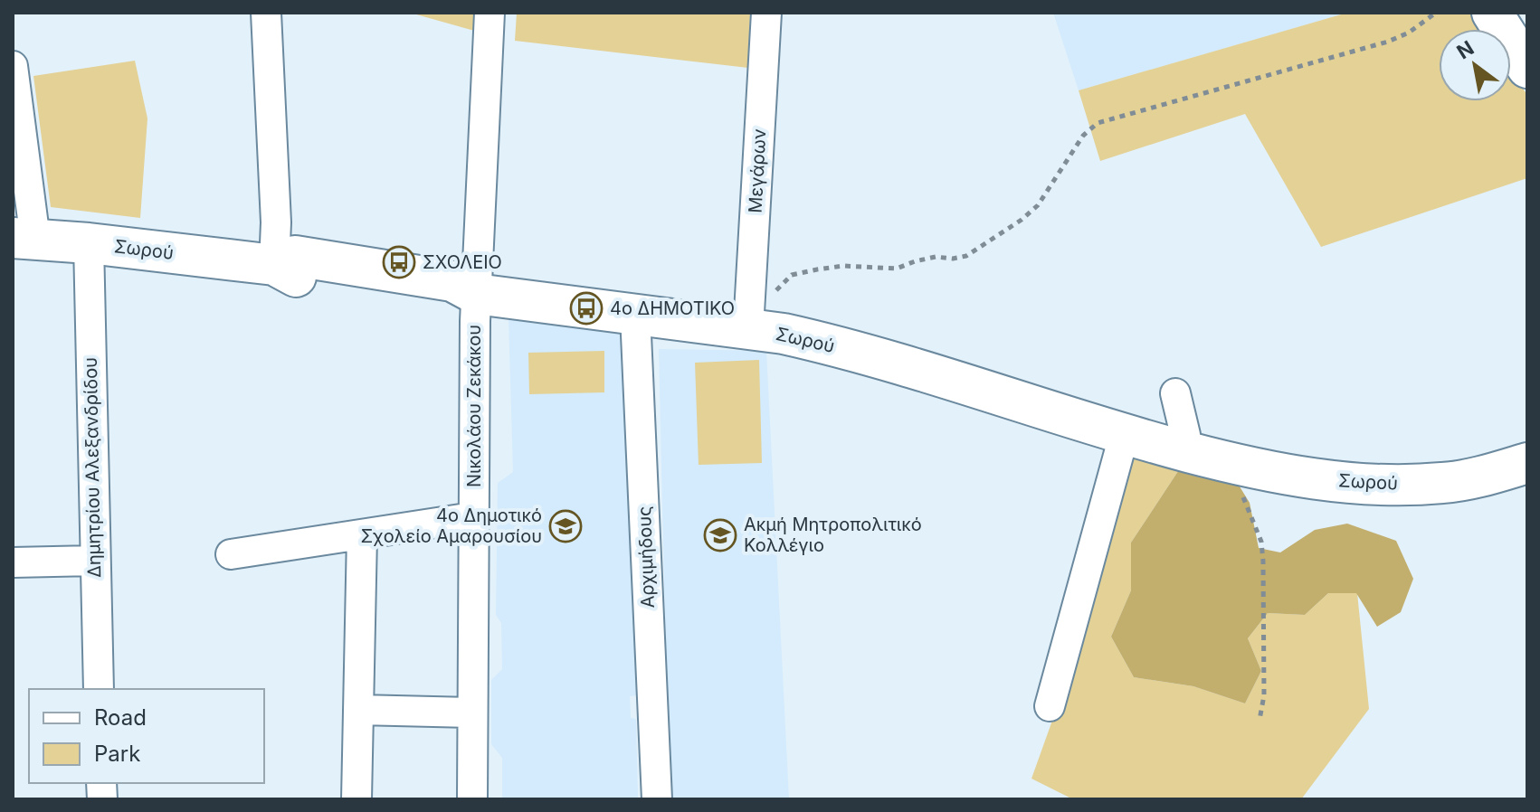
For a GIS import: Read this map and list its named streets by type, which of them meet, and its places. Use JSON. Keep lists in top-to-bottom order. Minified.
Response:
{"streets":{"street":["Μεγάρων","Σωρού","Νικολάου Ζεκάκου","Δημητρίου Αλεξανδρίδου","Αρχιμήδους"]},"crossings":[["Μεγάρων","Σωρού"],["Σωρού","Νικολάου Ζεκάκου"],["Σωρού","Δημητρίου Αλεξανδρίδου"],["Σωρού","Αρχιμήδους"]],"places":{"bus stop":["ΣΧΟΛΕΙΟ","4ο ΔΗΜΟΤΙΚΟ"],"school or university":["4ο Δημοτικό Σχολείο Αμαρουσίου","Ακμή Μητροπολιτικό Κολλέγιο"]},"legend":["Road","Park"],"north":"top left"}
